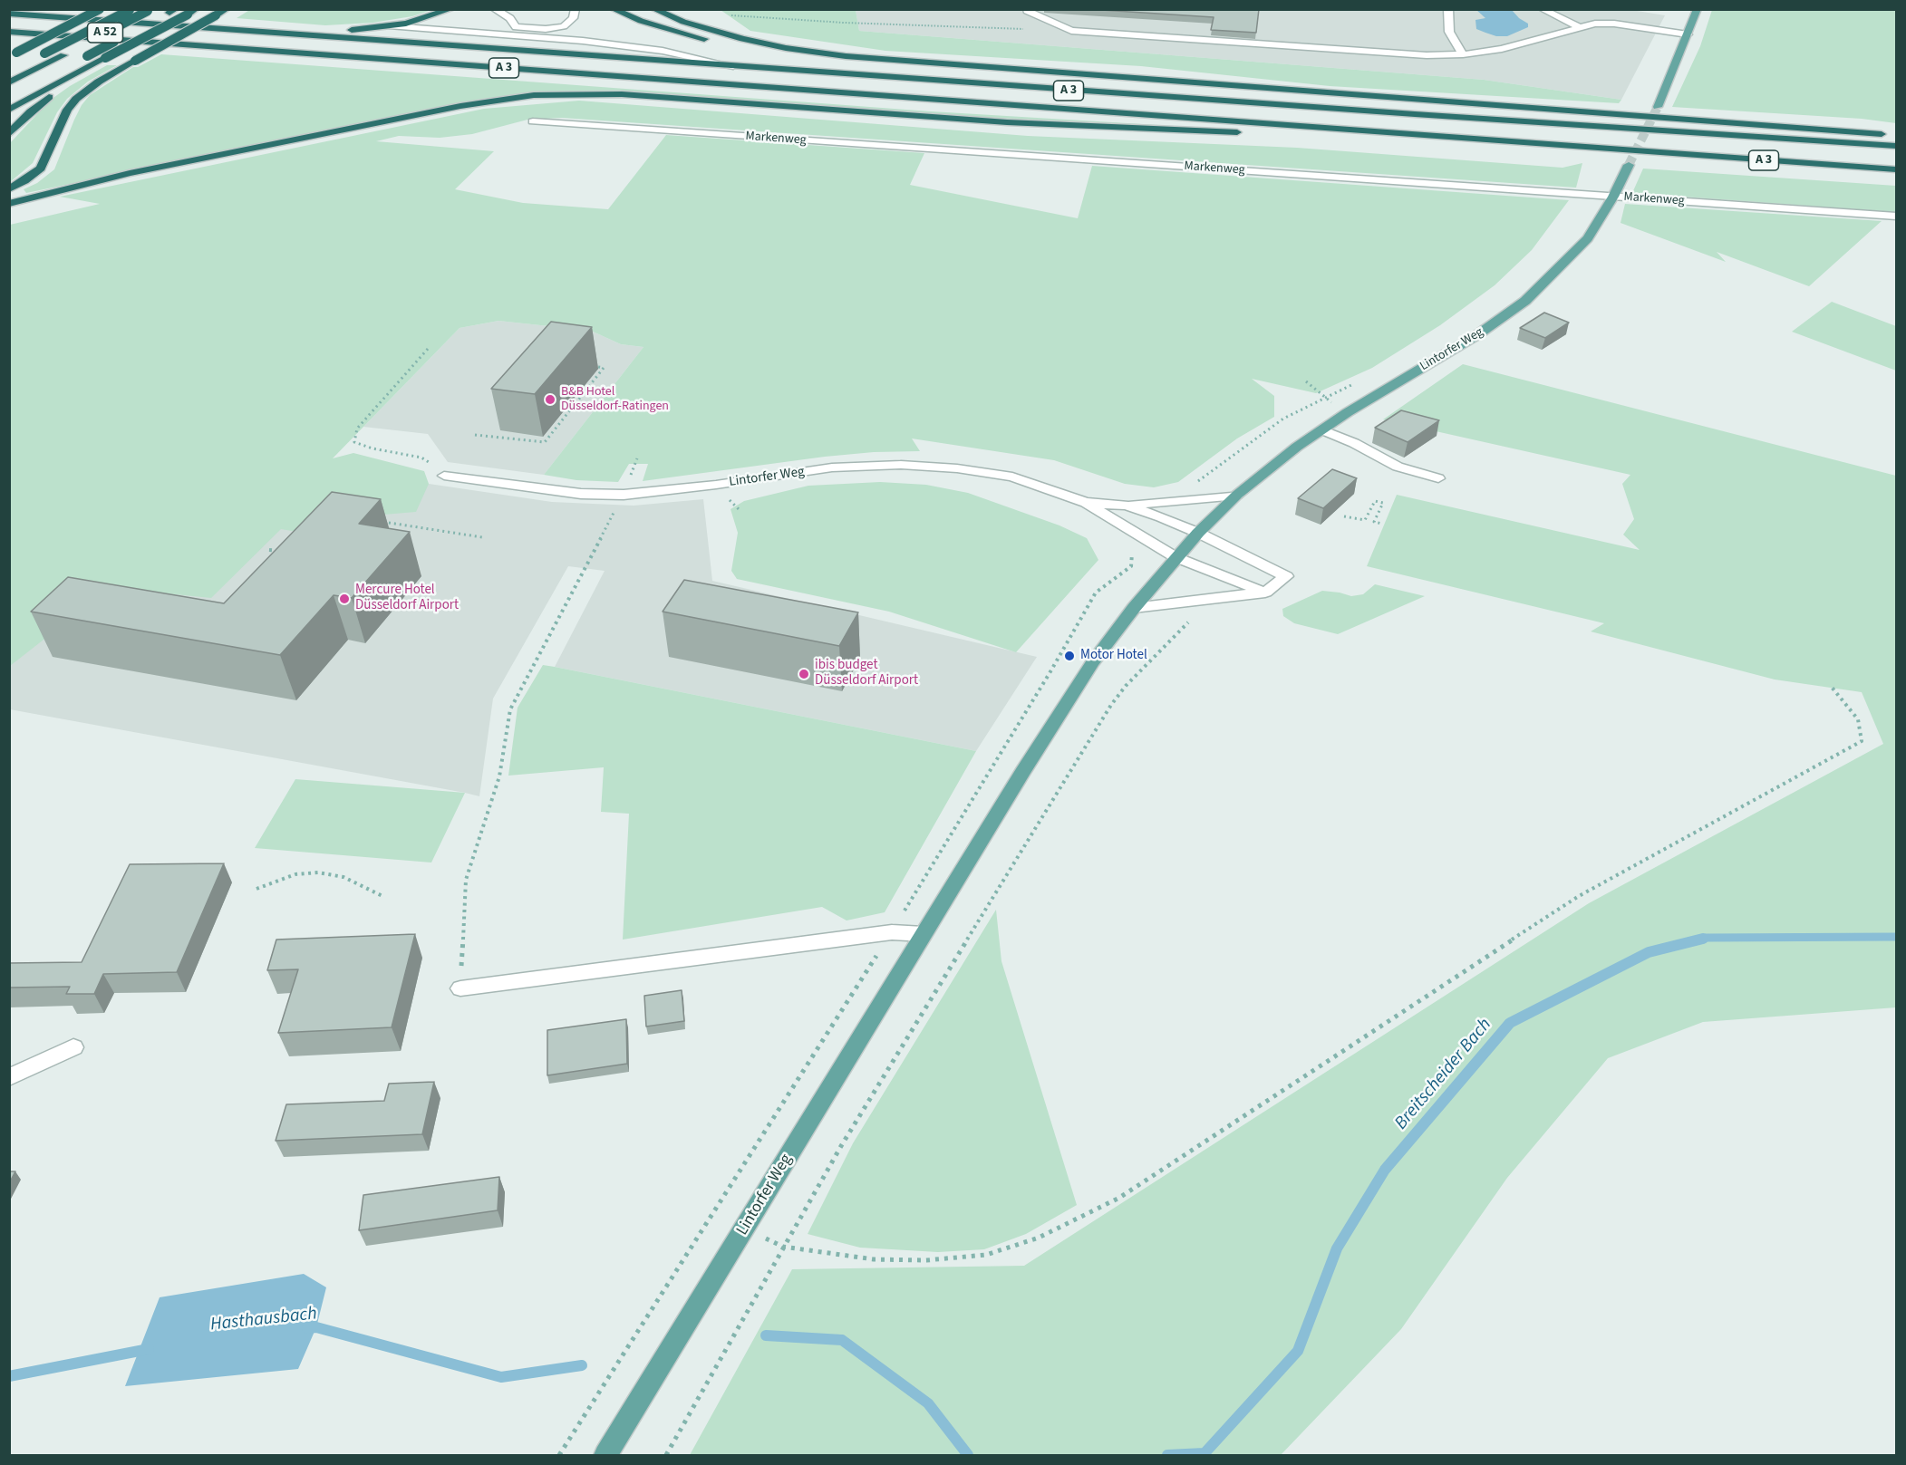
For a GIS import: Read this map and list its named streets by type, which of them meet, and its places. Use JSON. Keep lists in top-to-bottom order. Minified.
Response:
{"streets":{"highway":["A 52","A 3"],"main road":["Lintorfer Weg"],"street":["Markenweg"]},"crossings":[["Markenweg","Lintorfer Weg"]],"water":["Breitscheider Bach","Hasthausbach"],"places":["B&B Hotel Düsseldorf-Ratingen","Mercure Hotel Düsseldorf Airport","Motor Hotel","ibis budget Düsseldorf Airport"]}
